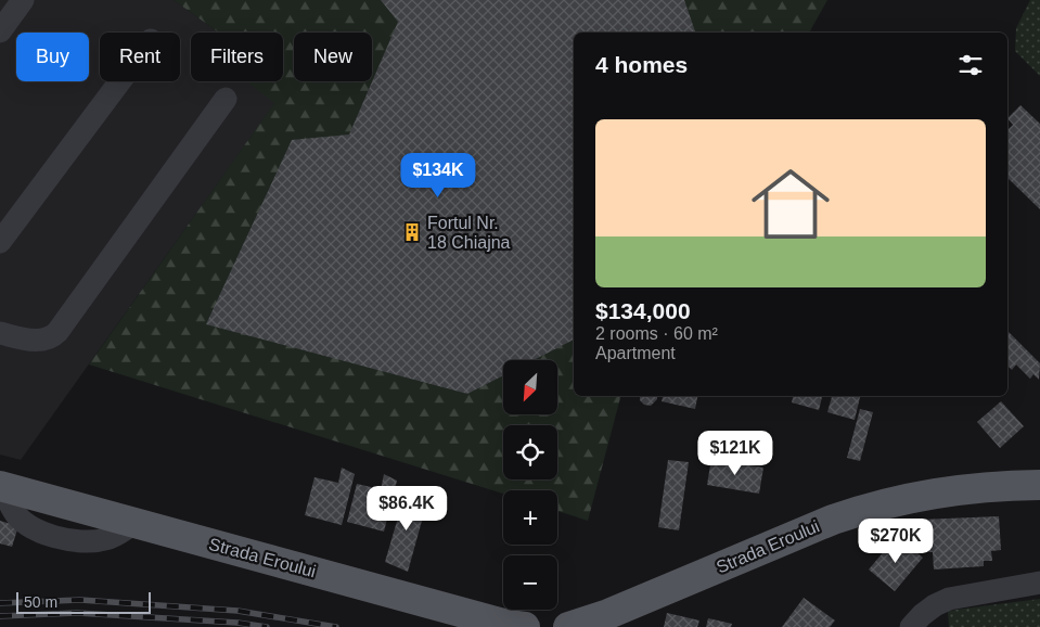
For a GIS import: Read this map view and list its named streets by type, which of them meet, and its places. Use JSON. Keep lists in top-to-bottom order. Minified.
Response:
{"streets":{"main road":["Strada Eroului"]},"places":{"building":["Fortul Nr. 18 Chiajna"]},"scale_bar":"50 m","north":"bottom left","page":{"chip":["Buy","Rent","Filters","New"],"heading":"4 homes","list":[{"name":"$134,000","note":"2 rooms · 60 m² · Apartment"}],"price":["$134K","$121K","$86.4K","$270K"],"map_buttons":["+","−"],"scale":"50 m"}}
